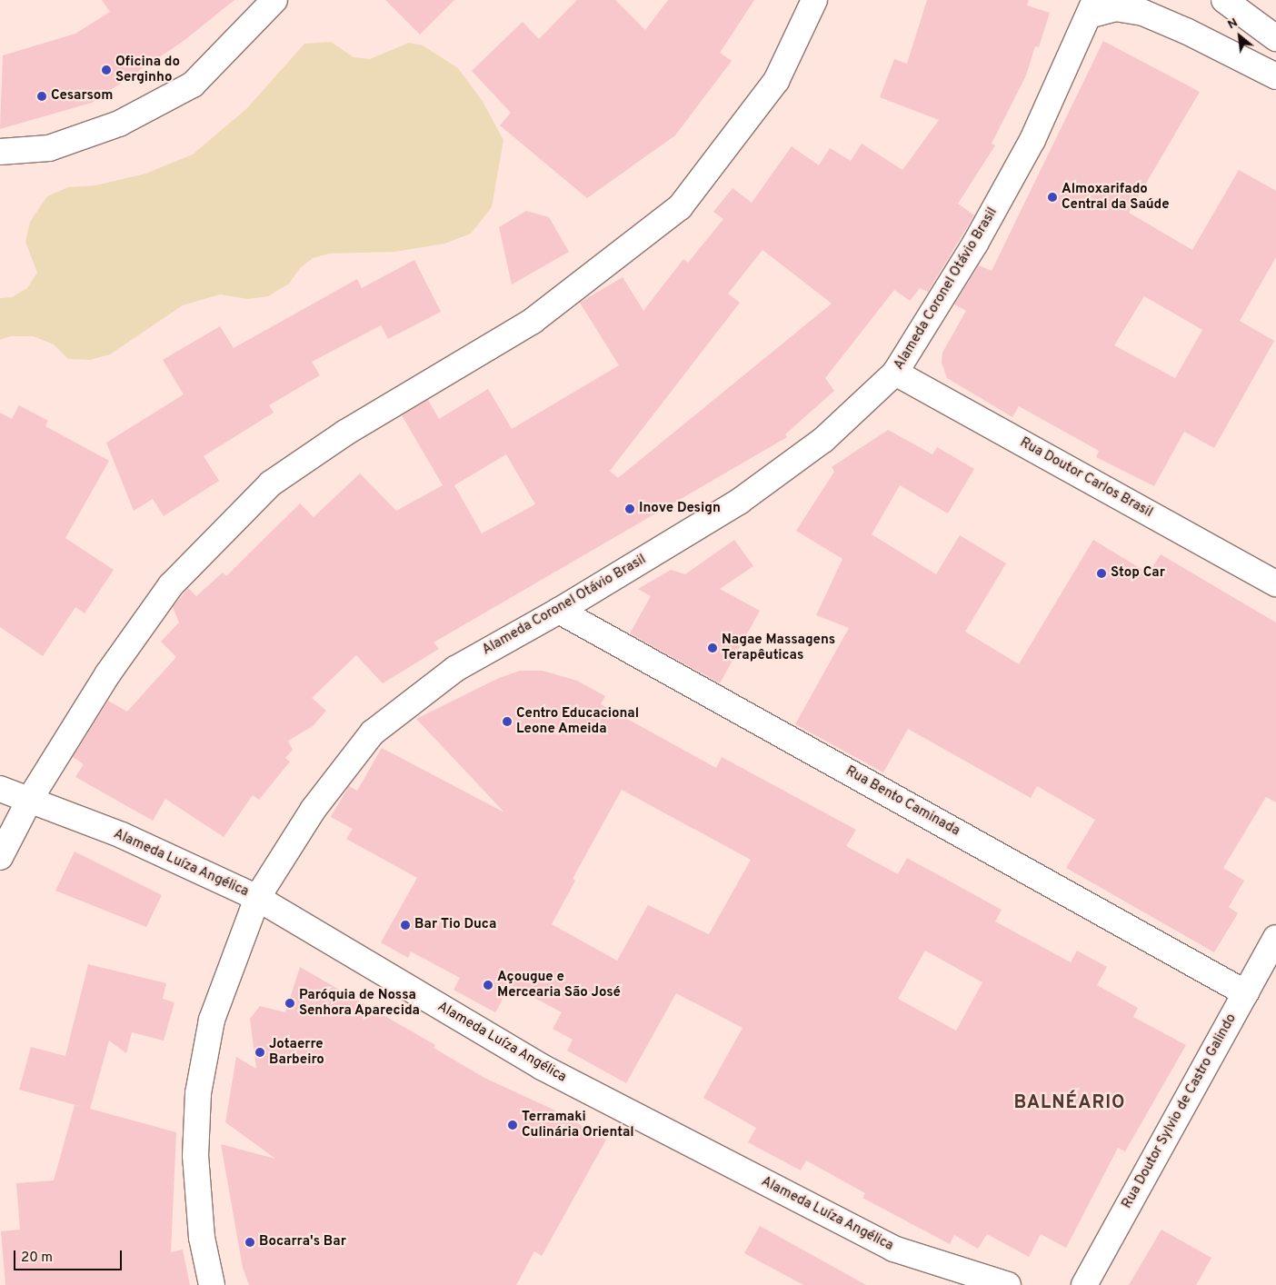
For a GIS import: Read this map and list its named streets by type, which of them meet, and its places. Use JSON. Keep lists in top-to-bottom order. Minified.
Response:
{"streets":{"street":["Alameda Coronel Otávio Brasil","Rua Doutor Carlos Brasil","Rua Bento Caminada","Alameda Luíza Angélica","Rua Doutor Sylvio de Castro Galindo"]},"crossings":[["Alameda Coronel Otávio Brasil","Rua Doutor Carlos Brasil"],["Alameda Coronel Otávio Brasil","Rua Bento Caminada"],["Alameda Coronel Otávio Brasil","Alameda Luíza Angélica"],["Rua Bento Caminada","Rua Doutor Sylvio de Castro Galindo"]],"districts":["BALNÉARIO"],"places":["Oficina do Serginho","Cesarsom","Almoxarifado Central da Saúde","Inove Design","Stop Car","Nagae Massagens Terapêuticas","Centro Educacional Leone Ameida","Bar Tio Duca","Açougue e Mercearia São José","Paróquia de Nossa Senhora Aparecida","Jotaerre Barbeiro","Terramaki Culinária Oriental","Bocarra's Bar"],"scale_bar":"20 m","north":"top left"}
